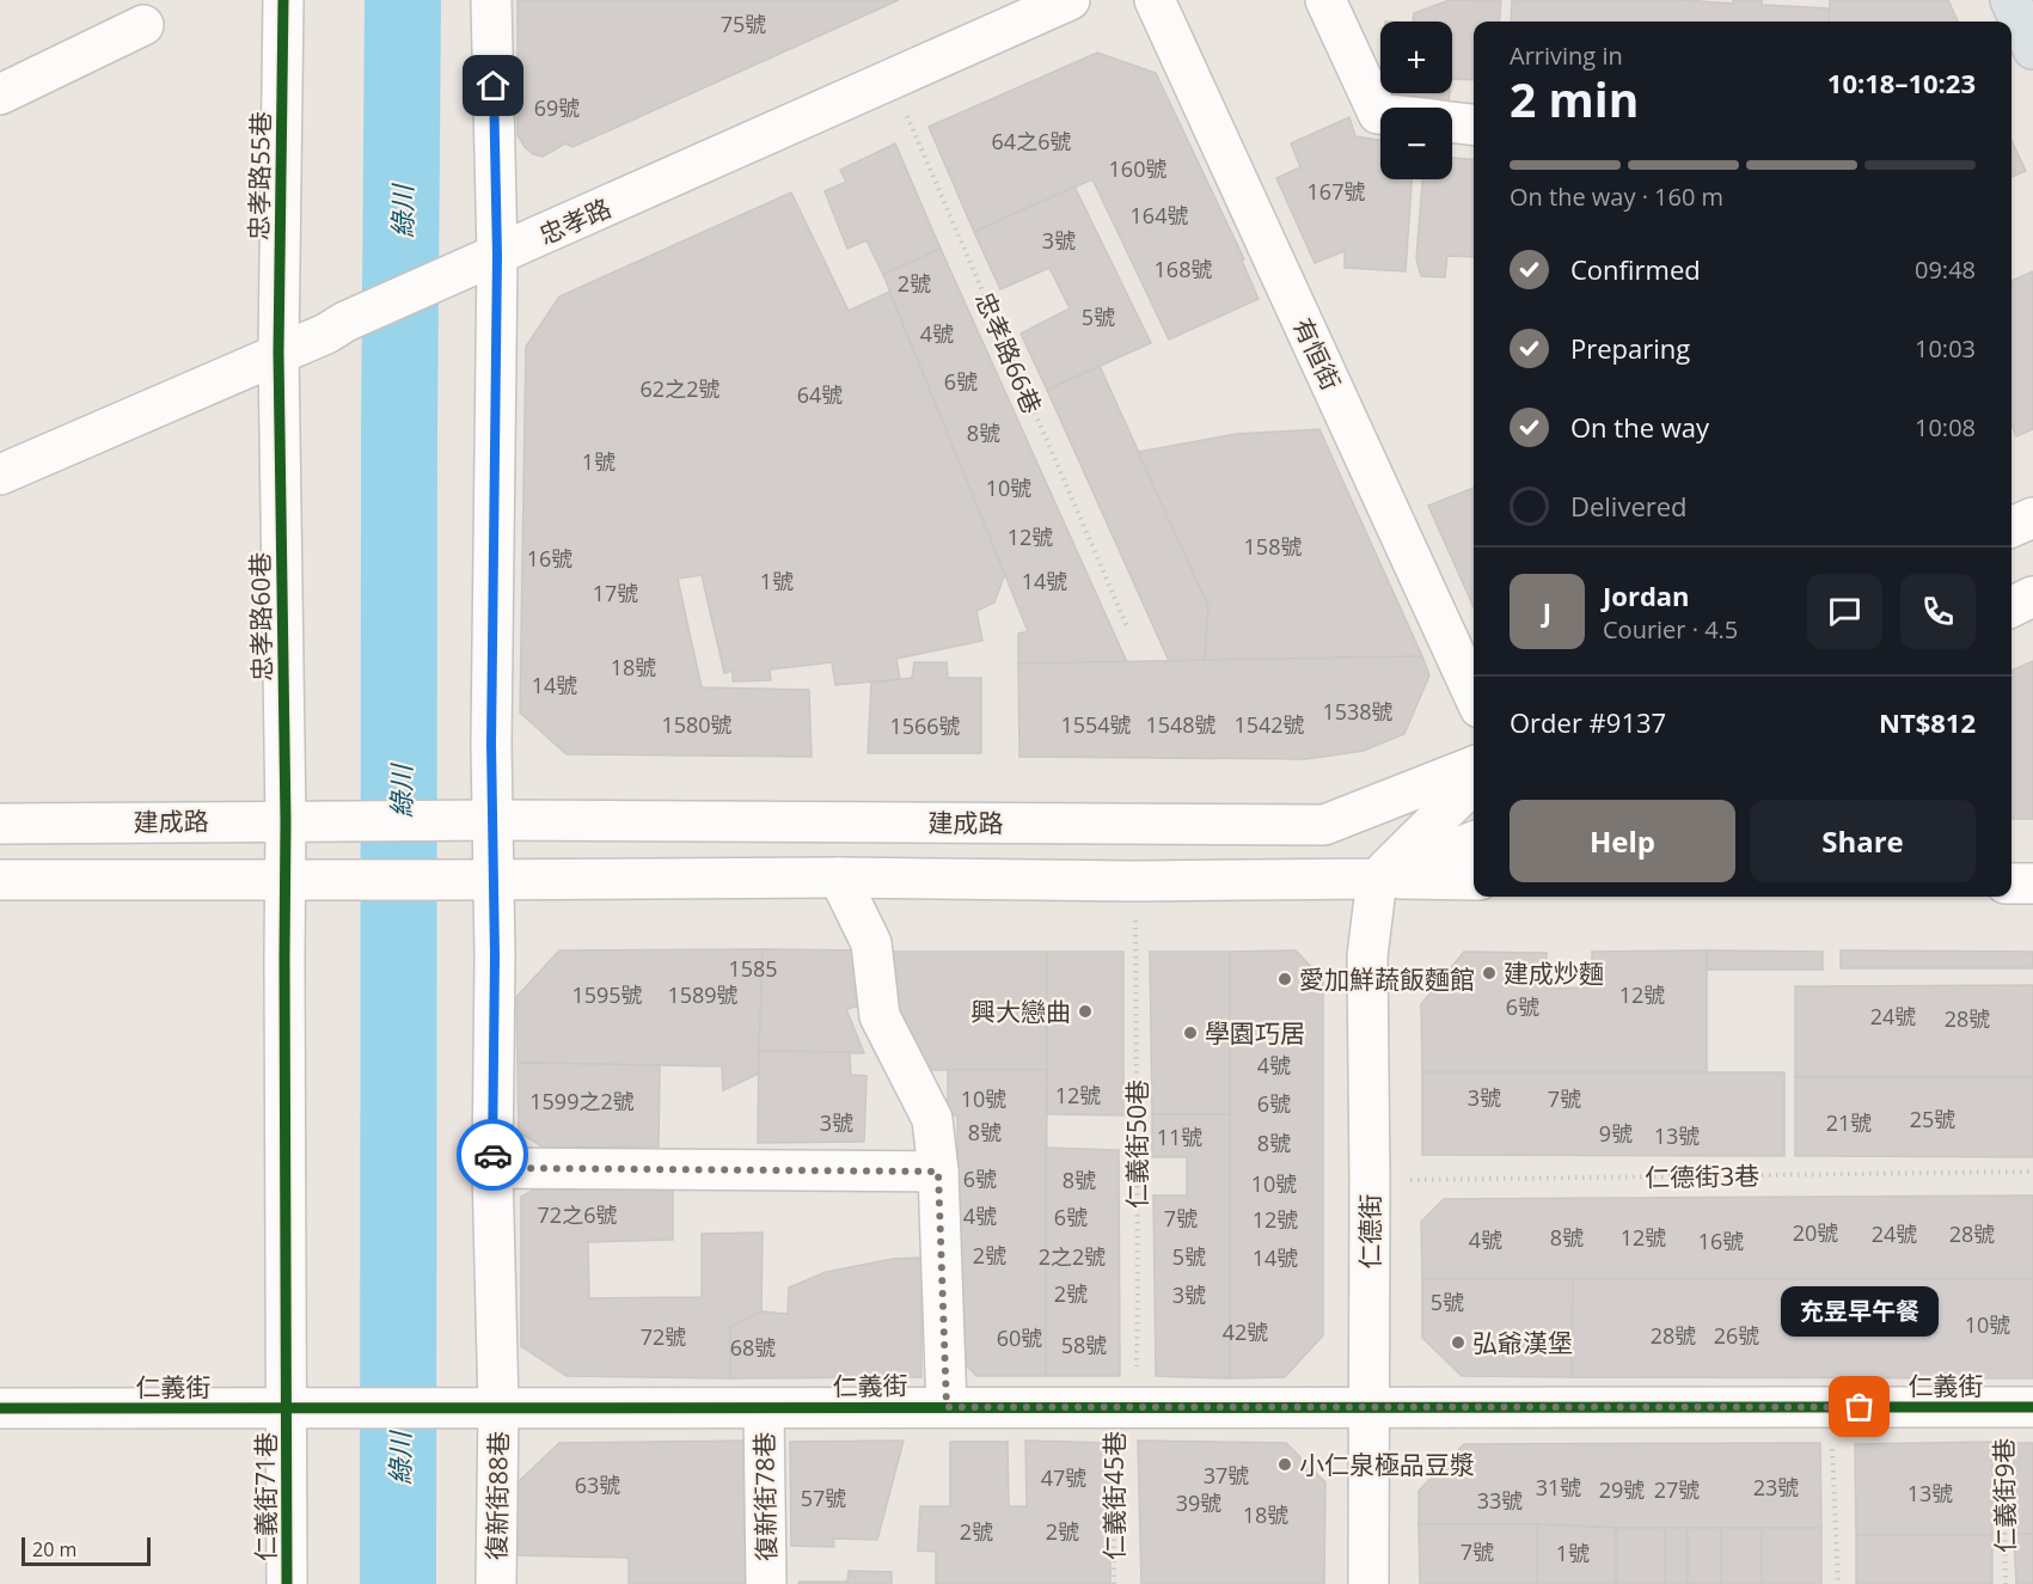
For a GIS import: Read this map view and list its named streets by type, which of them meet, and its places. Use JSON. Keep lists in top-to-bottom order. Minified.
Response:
{"streets":{"street":["忠孝路55巷","忠孝路","有恒街","忠孝路60巷","建成路","仁德街","仁義街","復新街88巷","仁義街71巷","復新街78巷"],"path":["忠孝路66巷","仁義街50巷","仁德街3巷","仁義街45巷","仁義街9巷"]},"crossings":[["忠孝路55巷","忠孝路"],["忠孝路55巷","忠孝路60巷"],["忠孝路","忠孝路66巷"],["忠孝路","忠孝路60巷"],["忠孝路60巷","建成路"],["忠孝路60巷","仁義街71巷"],["建成路","復新街88巷"],["仁義街50巷","仁義街"],["仁義街50巷","仁義街45巷"],["仁德街3巷","仁德街"],["仁德街","仁義街"],["仁義街","復新街88巷"],["仁義街","仁義街45巷"],["仁義街","仁義街9巷"],["仁義街","仁義街71巷"],["仁義街","復新街78巷"]],"water":["綠川"],"places":["建成炒麵","愛加鮮蔬飯麵館","興大戀曲","學園巧居","弘爺漢堡","充昱早午餐","小仁泉極品豆漿"],"house_numbers":["75號","69號","64之6號","160號","167號","164號","3號","168號","2號","5號","4號","6號","62之2號","64號","8號","1號","10號","12號","158號","16號","1號","14號","17號","18號","14號","1538號","1580號","1554號","1548號","1542號","1566號","1585","1595號","1589號","12號","6號","24號","28號","4號","12號","3號","10號","7號","1599之2號","6號","25號","3號","21號","8號","9號","13號","11號","8號","6號","8號","10號","72之6號","4號","6號","7號","12號","20號","24號","28號","8號","12號","4號","16號","2號","2之2號","5號","14號","2號","3號","5號","10號","42號","28號","26號","72號","60號","58號","68號","37號","47號","63號","31號","23號","29號","27號","13號","57號","33號","39號","18號","2號","2號","7號","1號"],"scale_bar":"20 m","page":{"map_buttons":["+","−"],"heading":["2 min","Arriving in","10:18–10:23"],"panel":["Jordan","Courier · 4.5","Order #9137","NT$812"],"bar":"On the way · 160 m","list":[["Confirmed","09:48"],["Preparing","10:03"],["On the way","10:08"],"Delivered"],"round":"J","buttons":["Help","Share"],"bubble":"充昱早午餐","scale":"20 m"}}
